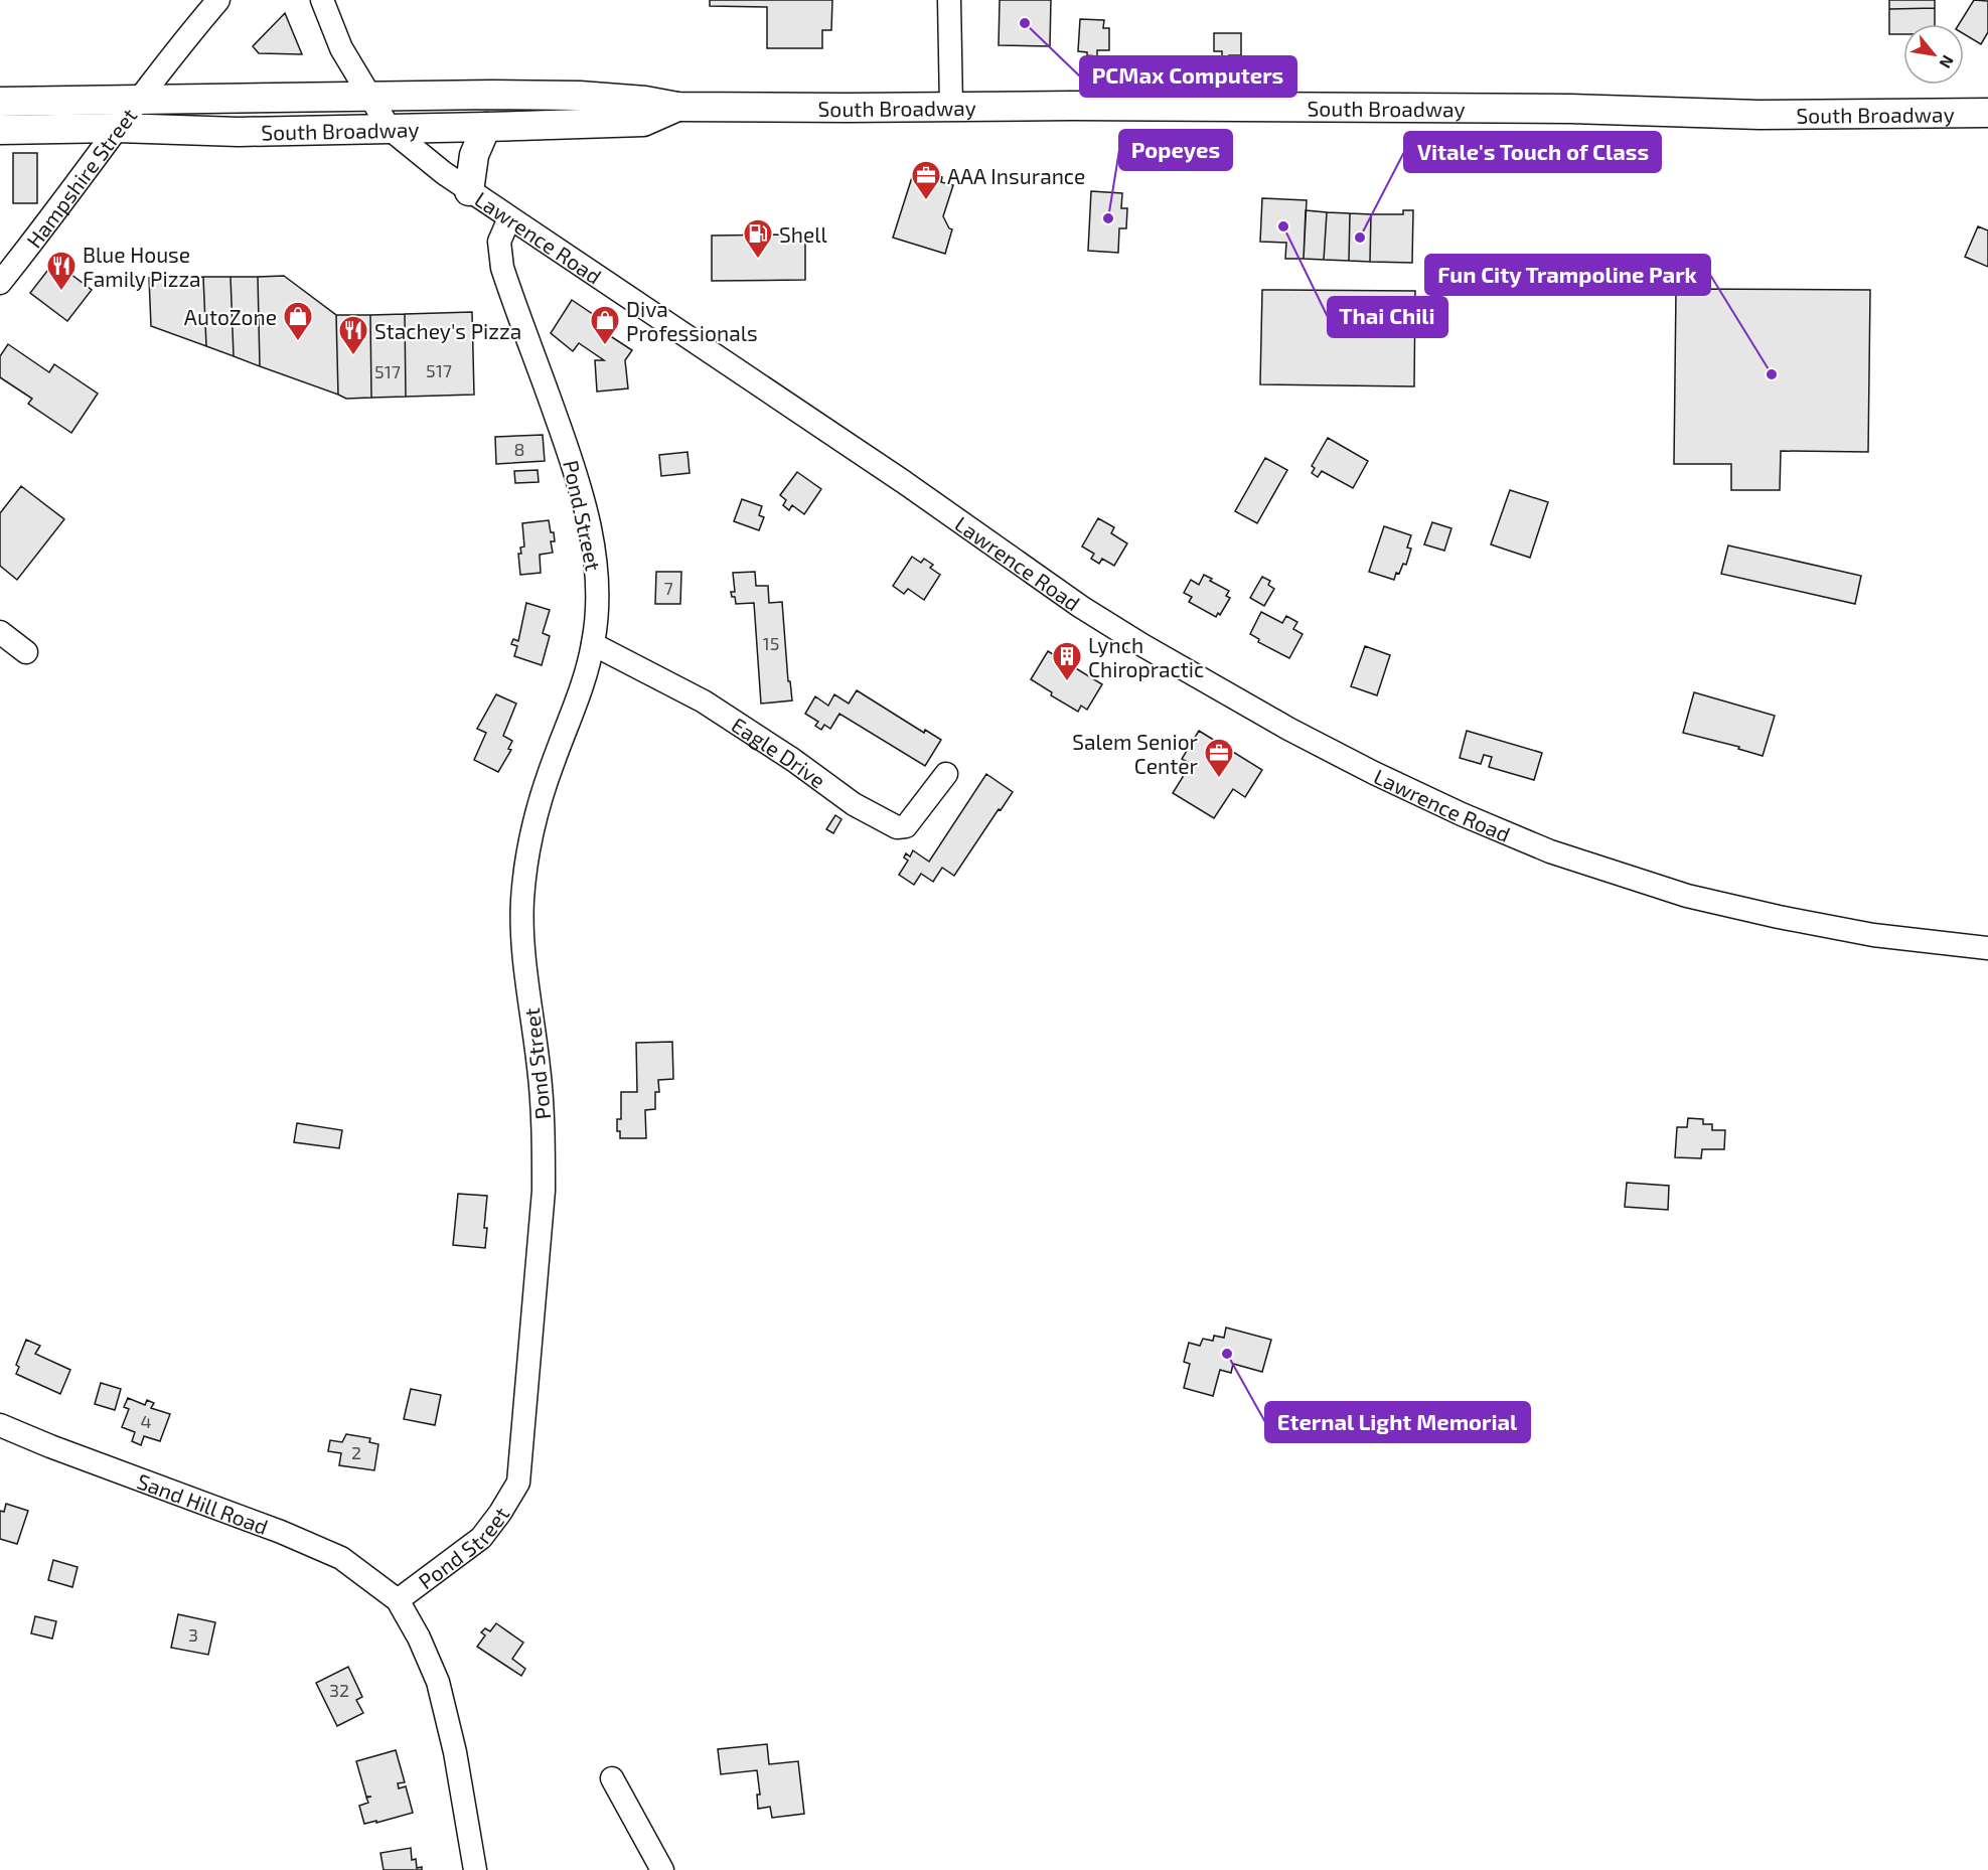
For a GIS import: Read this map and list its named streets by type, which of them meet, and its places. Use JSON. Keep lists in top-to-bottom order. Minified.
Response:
{"streets":{"main road":["South Broadway"],"street":["Hampshire Street","Lawrence Road","Pond Street","Eagle Drive","Sand Hill Road"]},"crossings":[["South Broadway","Hampshire Street"],["South Broadway","Lawrence Road"],["Lawrence Road","Pond Street"],["Pond Street","Eagle Drive"],["Pond Street","Sand Hill Road"]],"places":{"other":["PCMax Computers","Popeyes","Thai Chili","Vitale's Touch of Class","Fun City Trampoline Park","Eternal Light Memorial"],"office":["AAA Insurance","Salem Senior Center"],"fuel station":["Shell"],"restaurant":["Blue House Family Pizza","Stachey's Pizza"],"shop":["AutoZone","Diva Professionals"],"building":["Lynch Chiropractic"]},"house_numbers":["517","517","8","7","15","4","2","3","32"],"north":"bottom right"}
